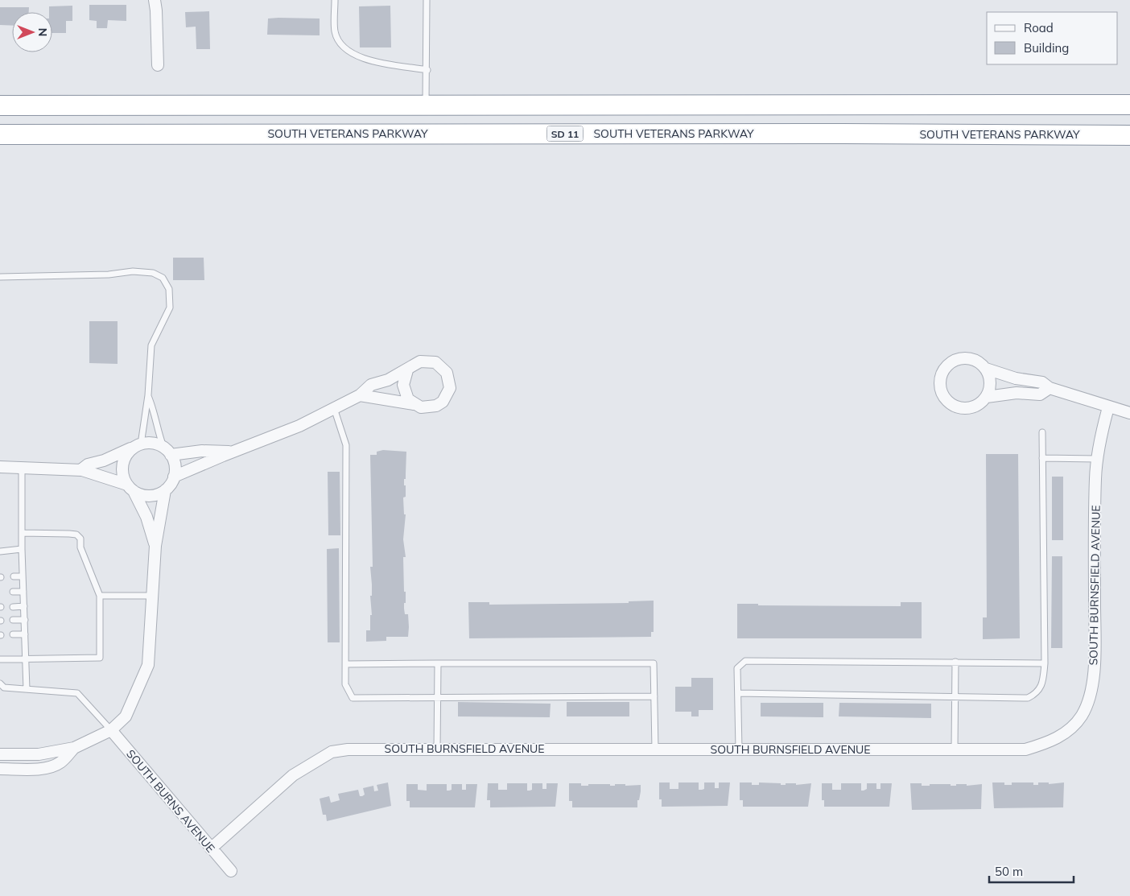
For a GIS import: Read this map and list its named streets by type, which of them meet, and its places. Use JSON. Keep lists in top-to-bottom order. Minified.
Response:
{"streets":{"highway":["SOUTH VETERANS PARKWAY","SD 11"],"street":["SOUTH BURNSFIELD AVENUE","SOUTH BURNS AVENUE"]},"crossings":[["SOUTH BURNSFIELD AVENUE","SOUTH BURNS AVENUE"]],"legend":["Road","Building"],"scale_bar":"50 m","north":"right"}
